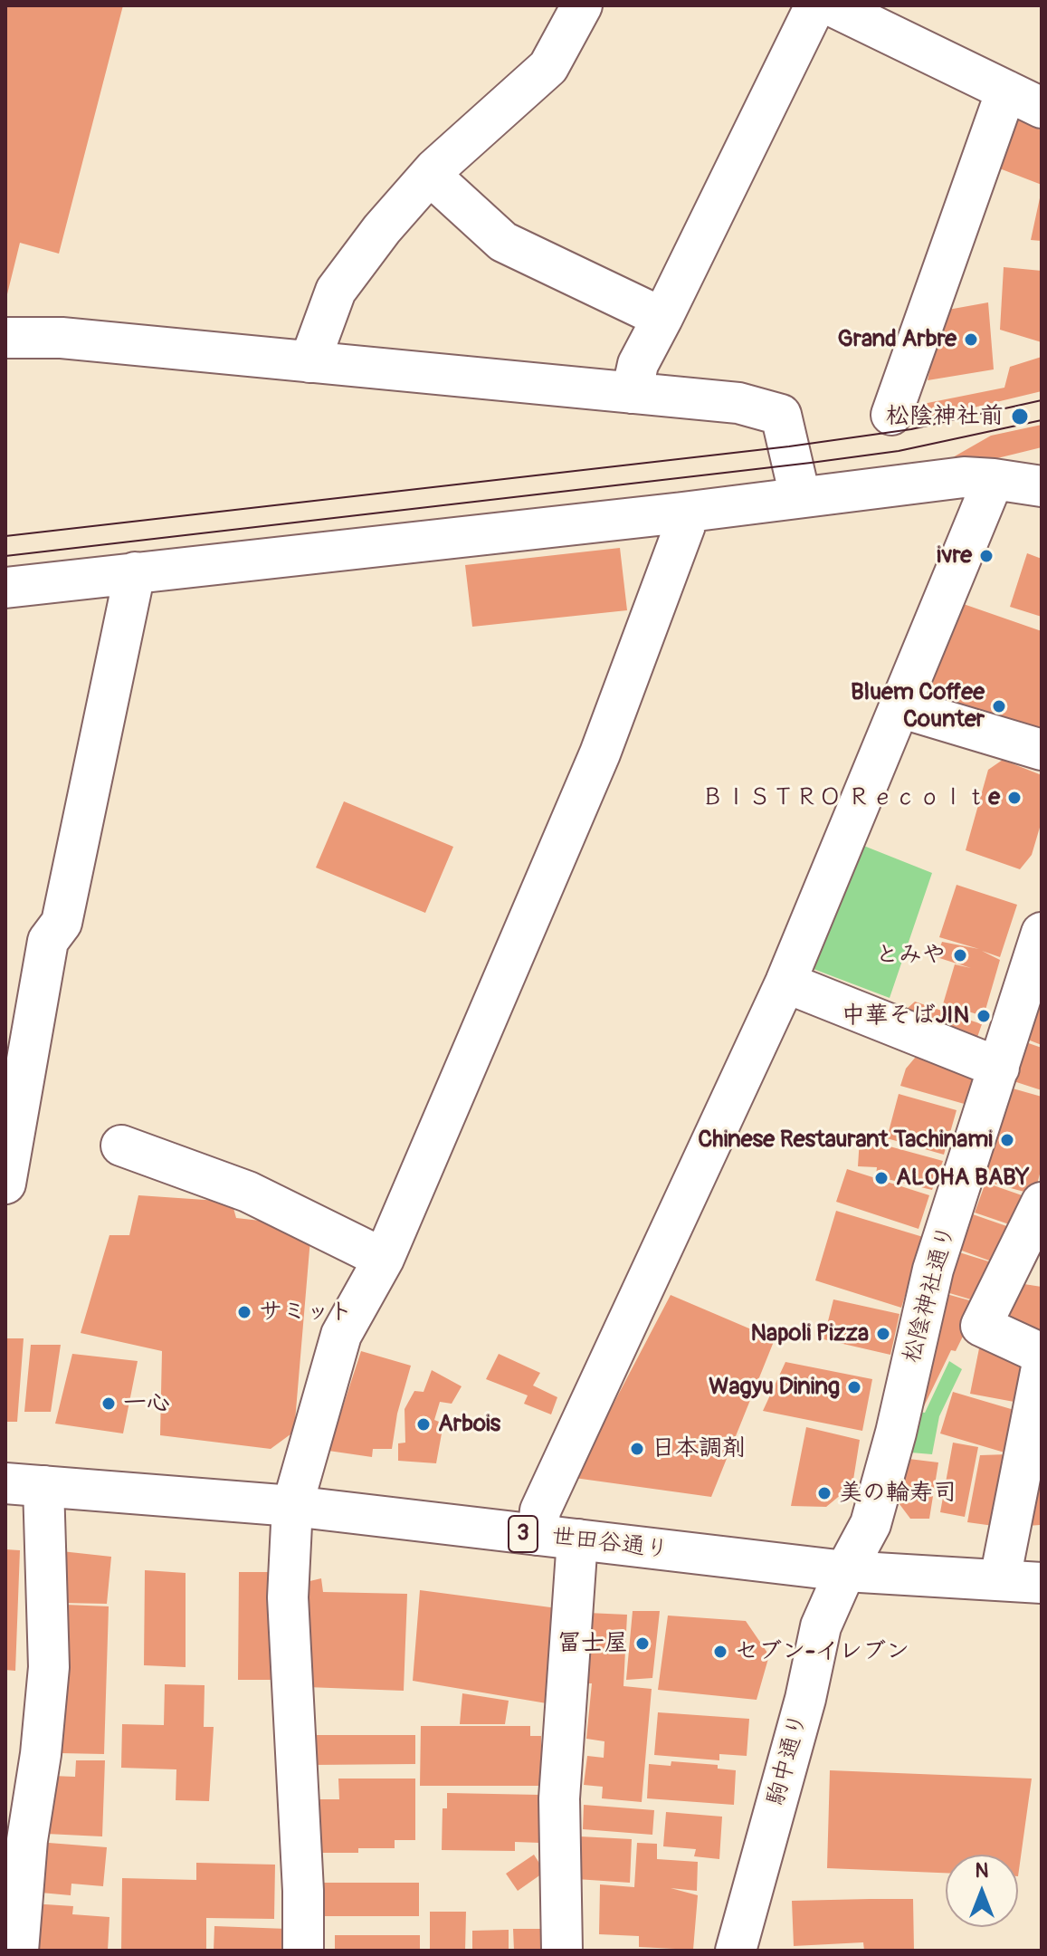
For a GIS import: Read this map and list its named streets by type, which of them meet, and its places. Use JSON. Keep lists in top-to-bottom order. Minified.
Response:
{"streets":{"street":["松陰神社通り","3","世田谷通り","駒中通り"]},"crossings":[["松陰神社通り","世田谷通り"],["松陰神社通り","駒中通り"],["世田谷通り","駒中通り"]],"places":["Grand Arbre","松陰神社前","ivre","Bluem Coffee Counter","ＢＩＳＴＲＯ Ｒｅｃｏｌｔe","とみや","中華そばJIN","Chinese Restaurant Tachinami","ALOHA BABY","サミット","Napoli Pizza","Wagyu Dining","一心","Arbois","日本調剤","美の輪寿司","冨士屋","セブン-イレブン"],"north":"top"}
